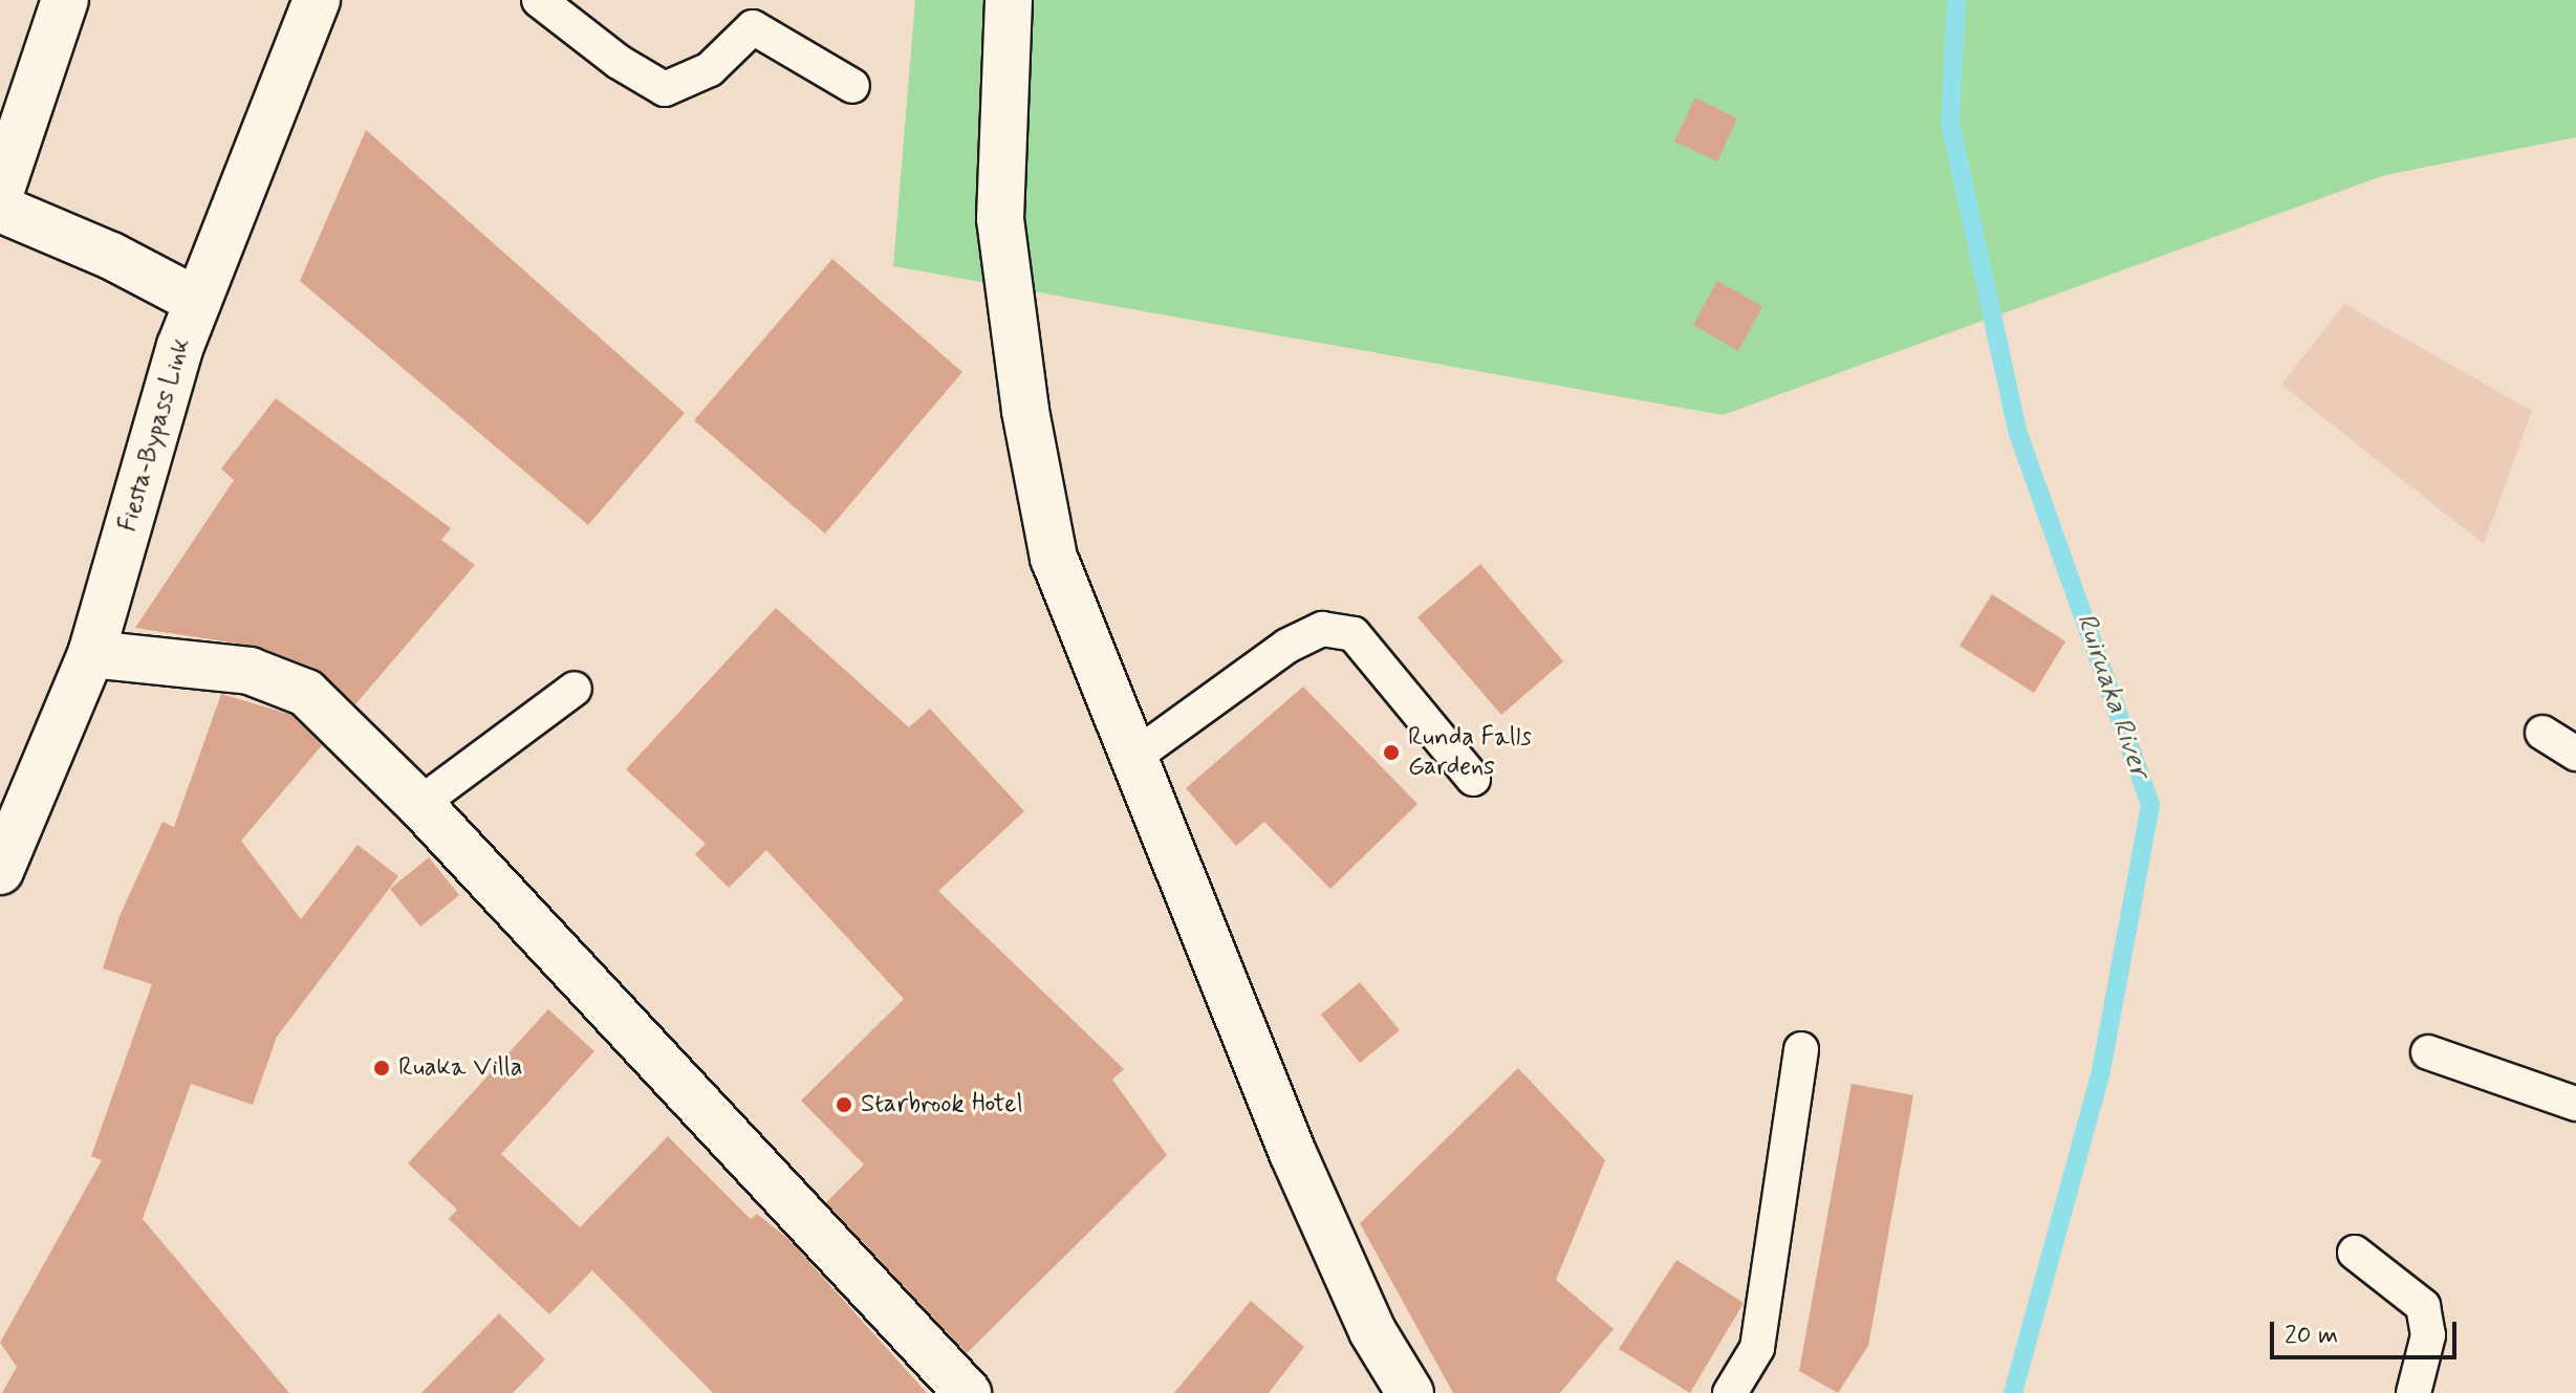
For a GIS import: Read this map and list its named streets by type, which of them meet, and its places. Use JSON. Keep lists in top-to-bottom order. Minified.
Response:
{"streets":{"street":["Fiesta-Bypass Link"]},"water":["Ruiruaka River"],"places":["Runda Falls Gardens","Ruaka Villa","Starbrook Hotel"],"scale_bar":"20 m"}
